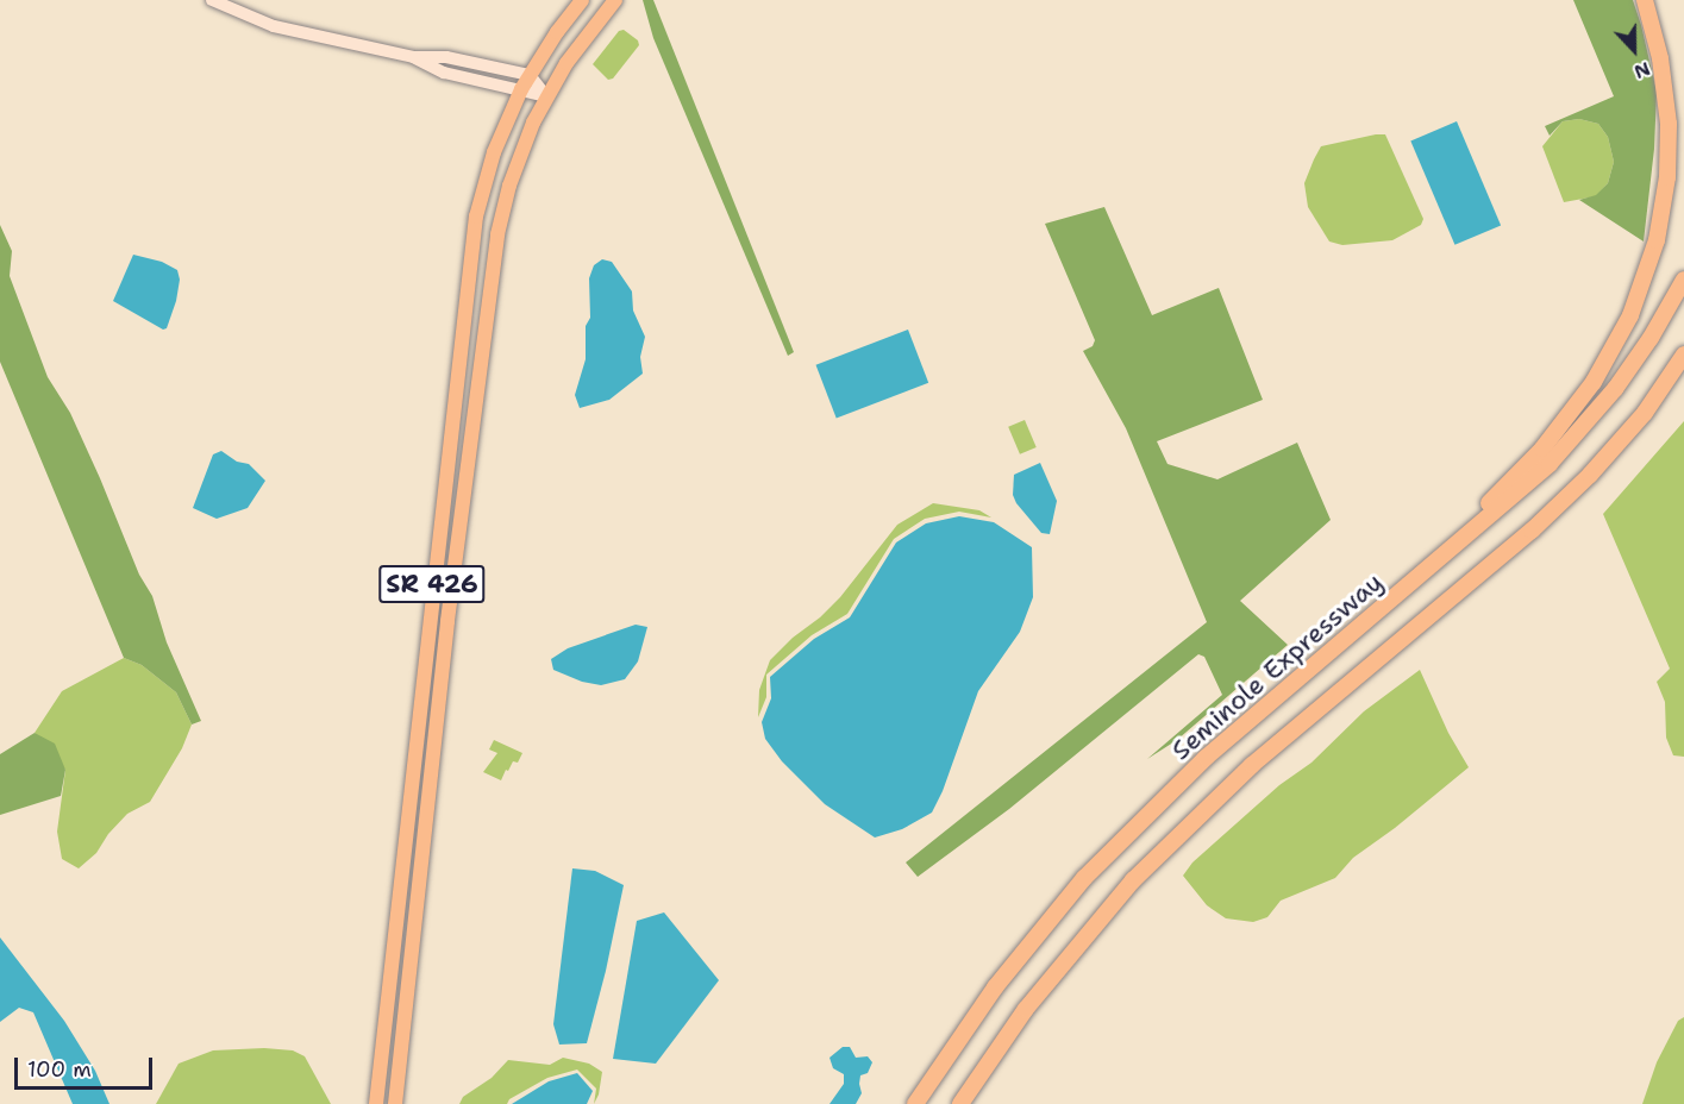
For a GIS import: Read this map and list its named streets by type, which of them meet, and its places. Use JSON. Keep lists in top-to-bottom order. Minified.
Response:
{"streets":{"highway":["Seminole Expressway"],"main road":["SR 426"]},"scale_bar":"100 m","north":"bottom"}
